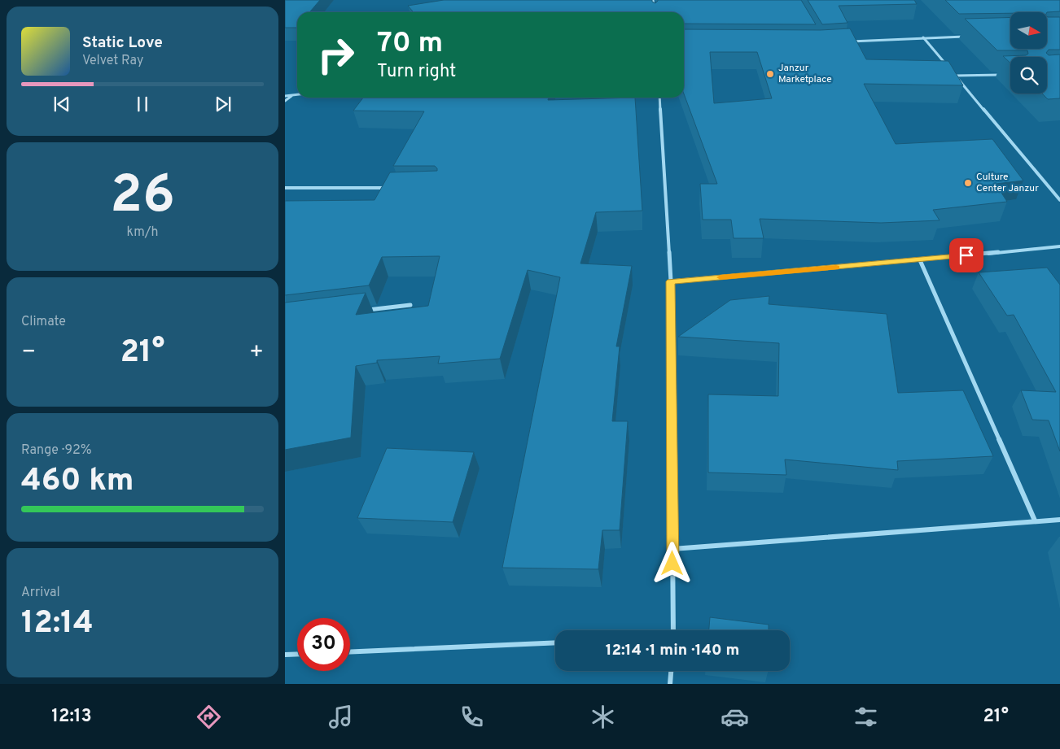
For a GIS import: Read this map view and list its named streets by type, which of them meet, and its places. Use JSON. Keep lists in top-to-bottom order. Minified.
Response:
{"places":["Janzur Marketplace","Culture Center Janzur"],"north":"right","page":{"turn":["70 m","Turn right"],"song":["Static Love","Velvet Ray"],"tile":[["26","km/h"],"Climate",["Range · 92%","460 km"],["Arrival","12:14"]],"heat":["−","21°","+"],"limit":"30","trip":"12:14 · 1 min · 140 m","tabs":["12:13","21°"]}}
